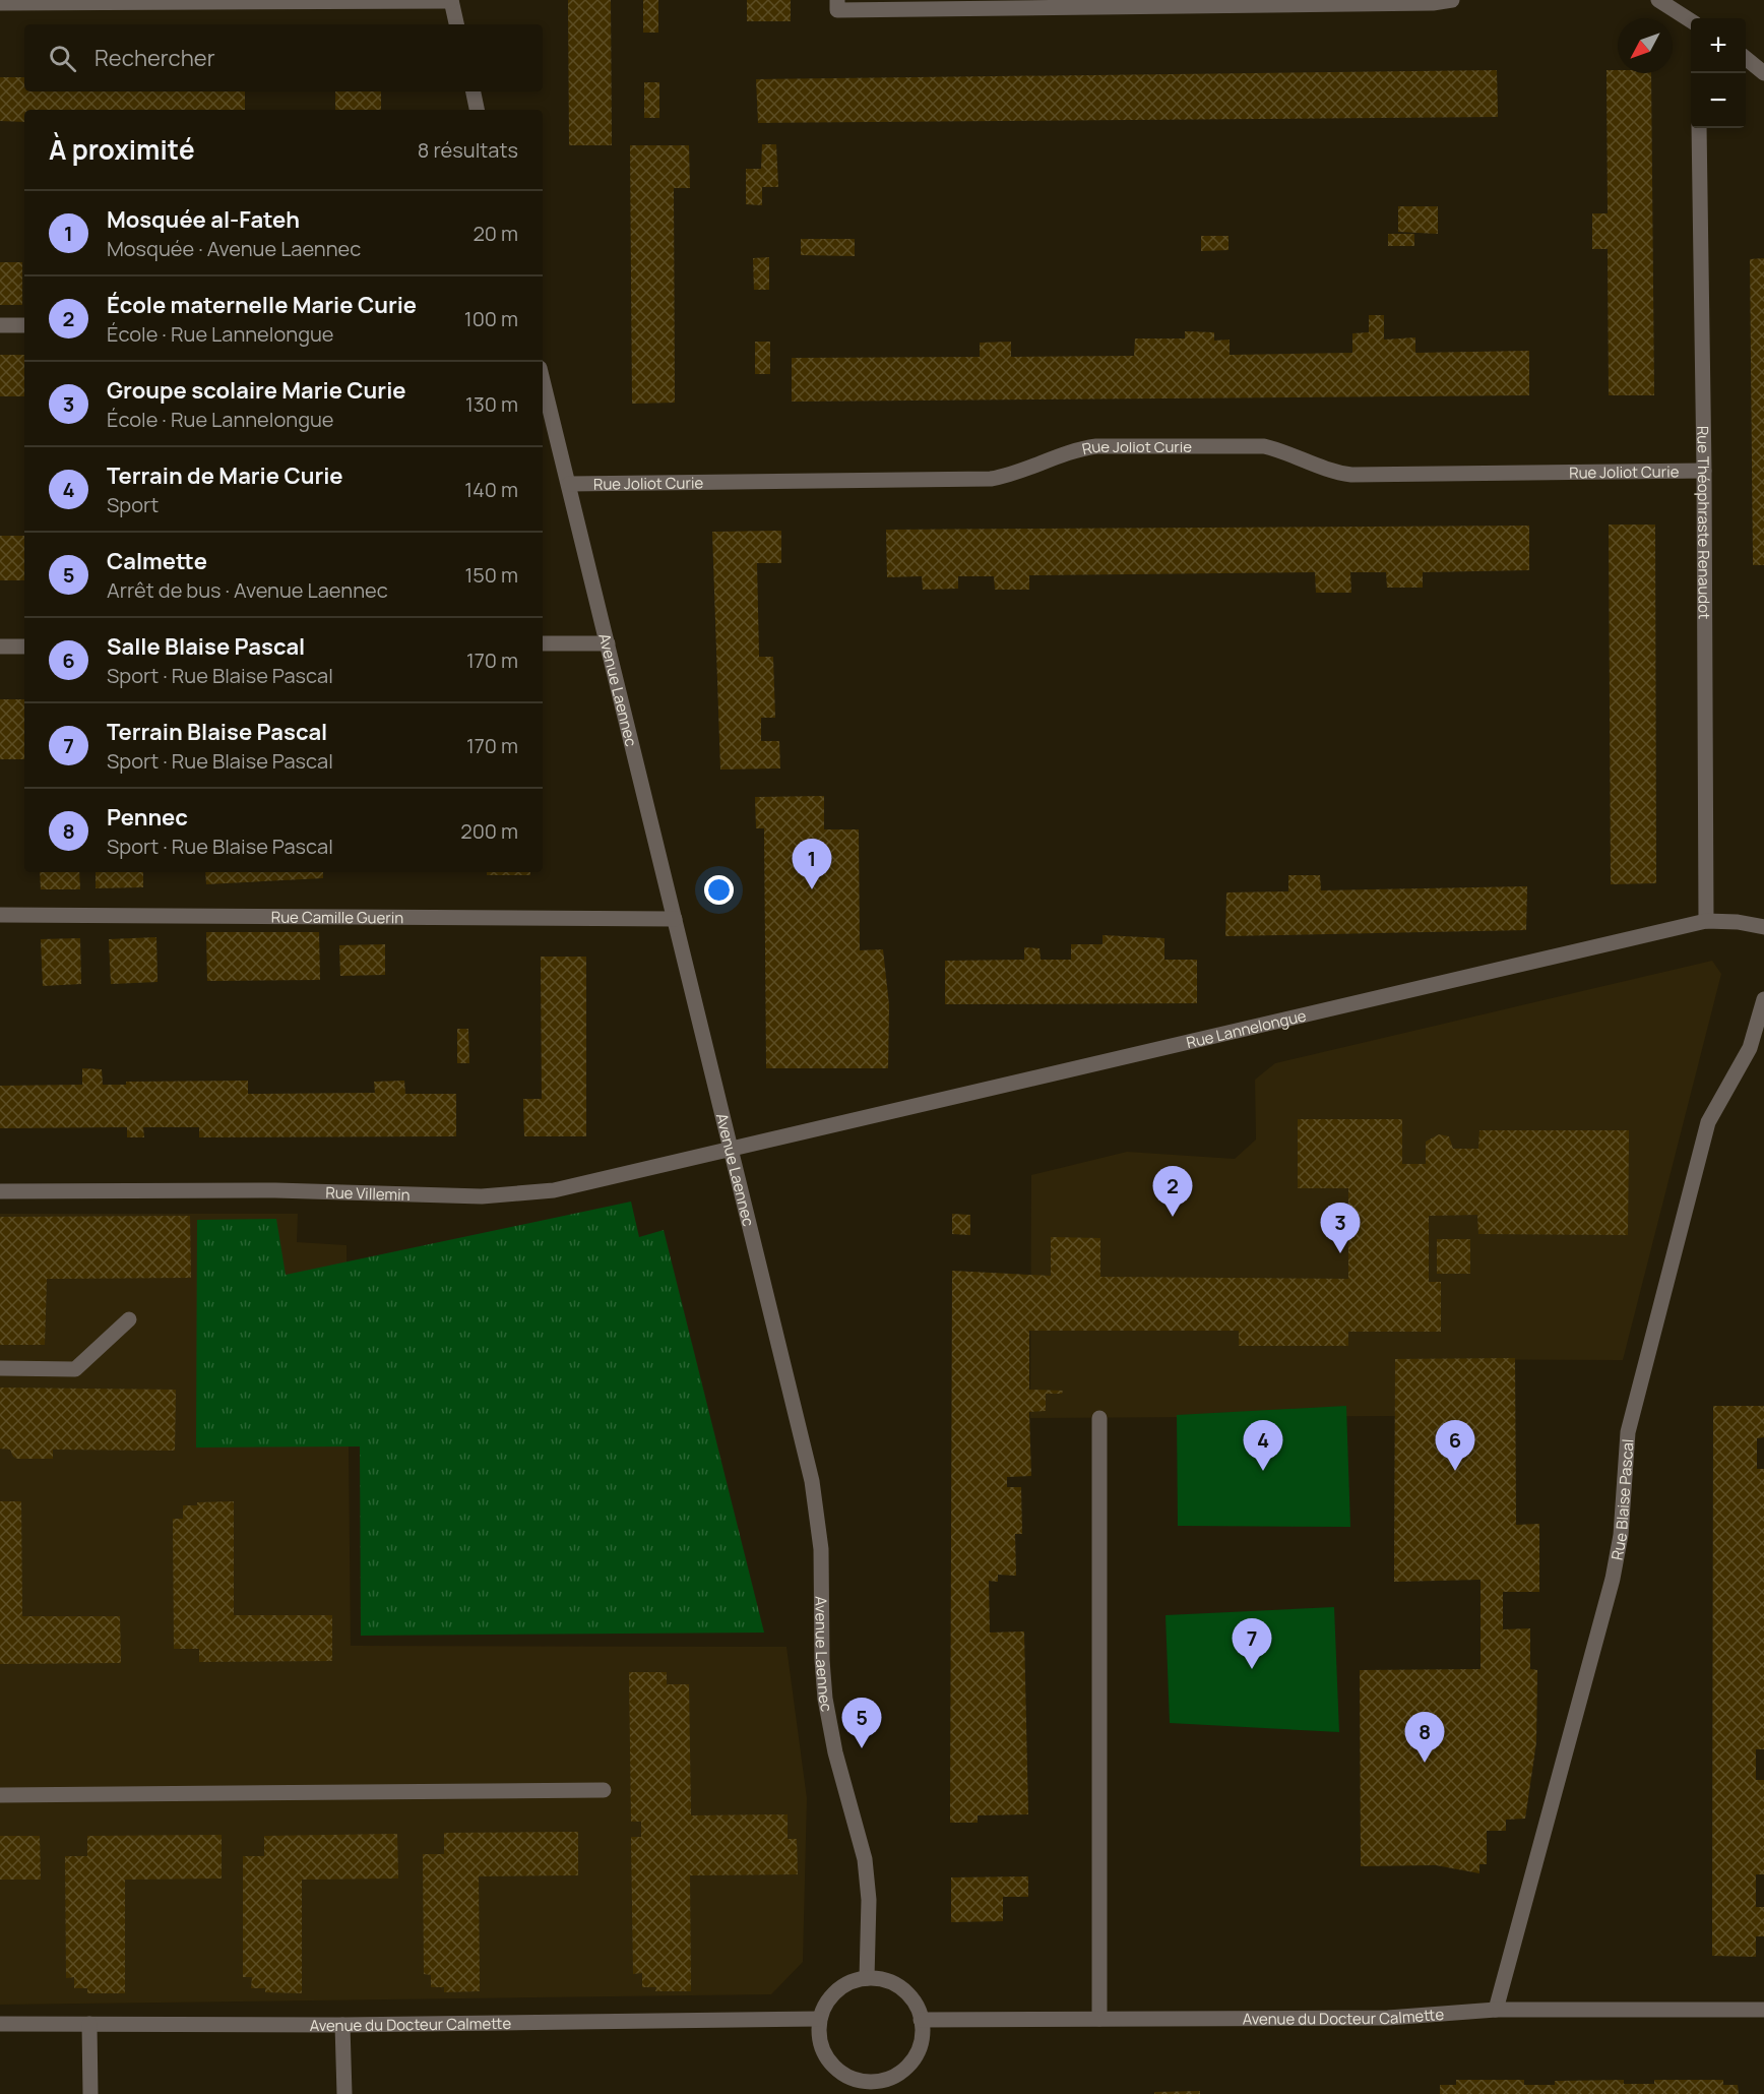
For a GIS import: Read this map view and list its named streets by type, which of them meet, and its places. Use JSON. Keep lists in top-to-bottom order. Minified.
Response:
{"streets":{"street":["Rue Joliot Curie","Rue Théophraste Renaudot","Avenue Laennec","Rue Camille Guerin","Rue Lannelongue","Rue Villemin","Rue Blaise Pascal","Avenue du Docteur Calmette"]},"crossings":[["Rue Joliot Curie","Rue Théophraste Renaudot"],["Rue Joliot Curie","Avenue Laennec"],["Rue Théophraste Renaudot","Rue Lannelongue"],["Avenue Laennec","Rue Camille Guerin"],["Avenue Laennec","Rue Lannelongue"],["Avenue Laennec","Rue Villemin"],["Avenue Laennec","Avenue du Docteur Calmette"],["Rue Lannelongue","Rue Villemin"],["Rue Blaise Pascal","Avenue du Docteur Calmette"]],"north":"bottom left","page":{"map_buttons":["+","−"],"search":"Rechercher","heading":["À proximité","8 résultats"],"list":[{"mark":"1","name":"Mosquée al-Fateh","note":"Mosquée · Avenue Laennec","value":"20 m"},{"mark":"2","name":"École maternelle Marie Curie","note":"École · Rue Lannelongue","value":"100 m"},{"mark":"3","name":"Groupe scolaire Marie Curie","note":"École · Rue Lannelongue","value":"130 m"},{"mark":"4","name":"Terrain de Marie Curie","note":"Sport","value":"140 m"},{"mark":"5","name":"Calmette","note":"Arrêt de bus · Avenue Laennec","value":"150 m"},{"mark":"6","name":"Salle Blaise Pascal","note":"Sport · Rue Blaise Pascal","value":"170 m"},{"mark":"7","name":"Terrain Blaise Pascal","note":"Sport · Rue Blaise Pascal","value":"170 m"},{"mark":"8","name":"Pennec","note":"Sport · Rue Blaise Pascal","value":"200 m"}],"pins":["1","2","3","4","6","7","5","8"]}}
